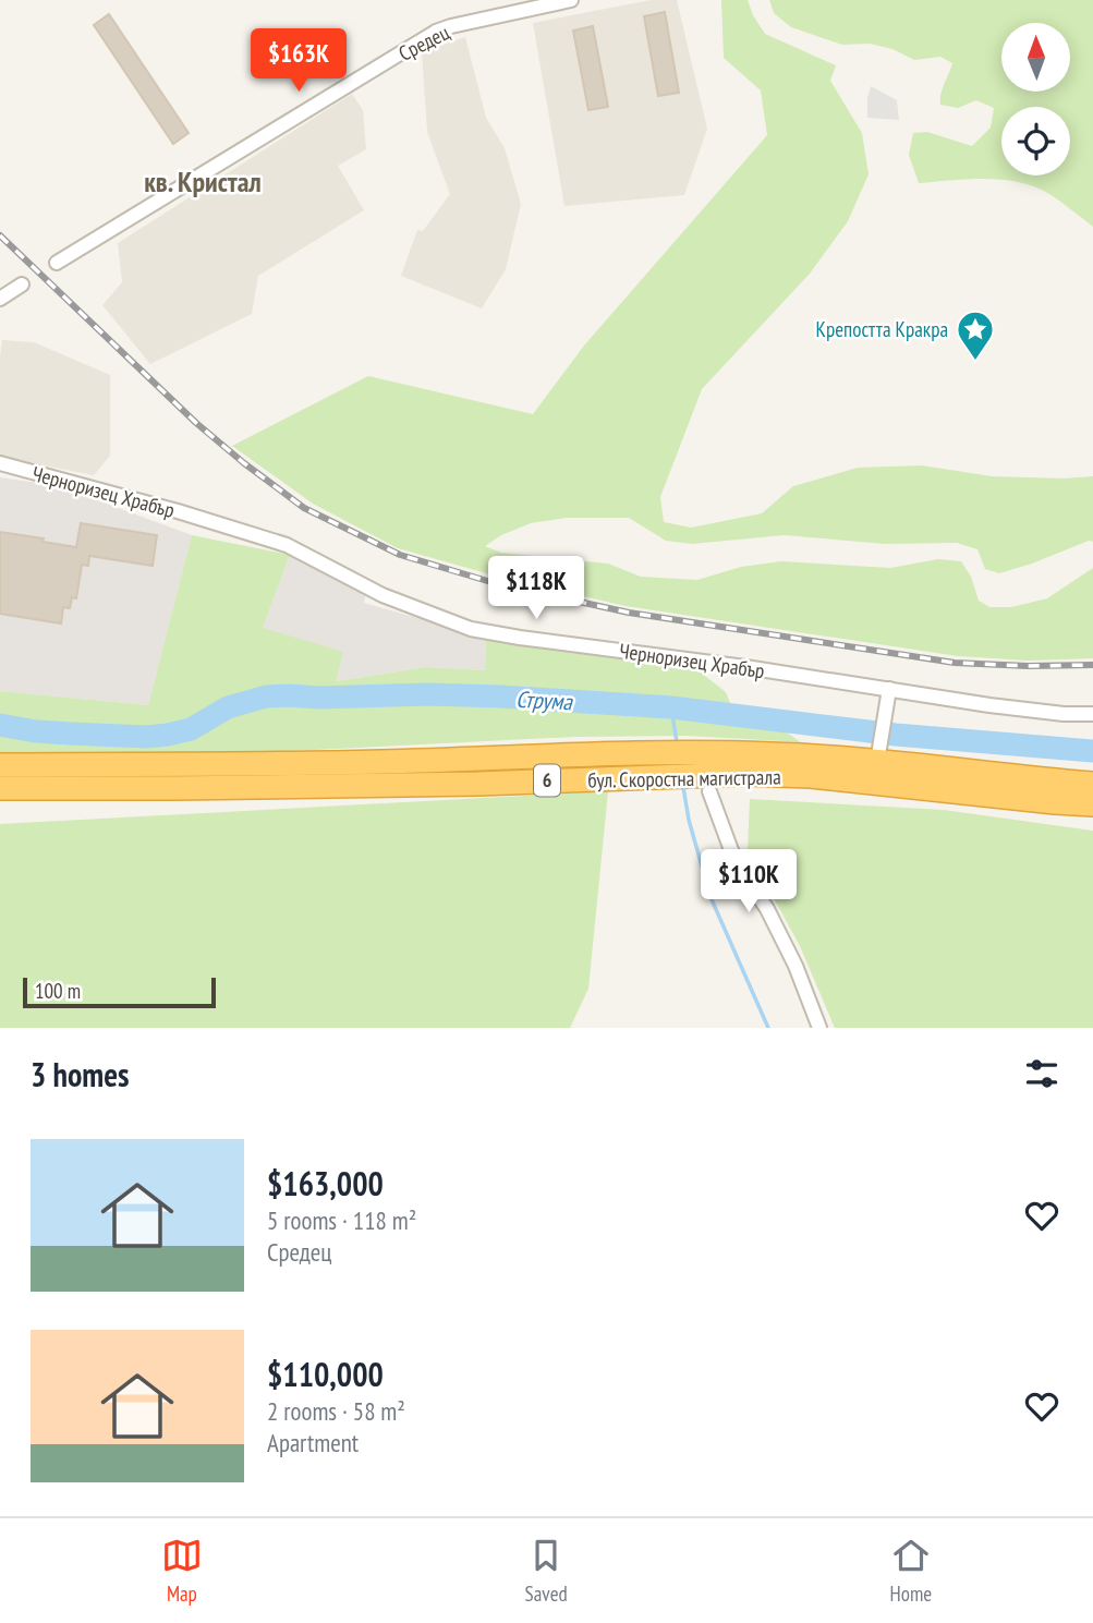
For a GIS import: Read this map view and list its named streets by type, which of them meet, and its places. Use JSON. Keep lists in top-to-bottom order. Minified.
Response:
{"streets":{"highway":["бул. Скоростна магистрала","6"],"street":["Средец","Черноризец Храбър"]},"districts":["кв. Кристал"],"water":["Струма"],"places":{"place":["Крепостта Кракра"]},"scale_bar":"100 m","north":"top","page":{"price":["$163K","$118K","$110K"],"scale":"100 m","heading":"3 homes","list":[{"name":"$163,000","note":"5 rooms · 118 m² · Средец"},{"name":"$110,000","note":"2 rooms · 58 m² · Apartment"}],"tabs":["Map","Saved","Home"]}}
